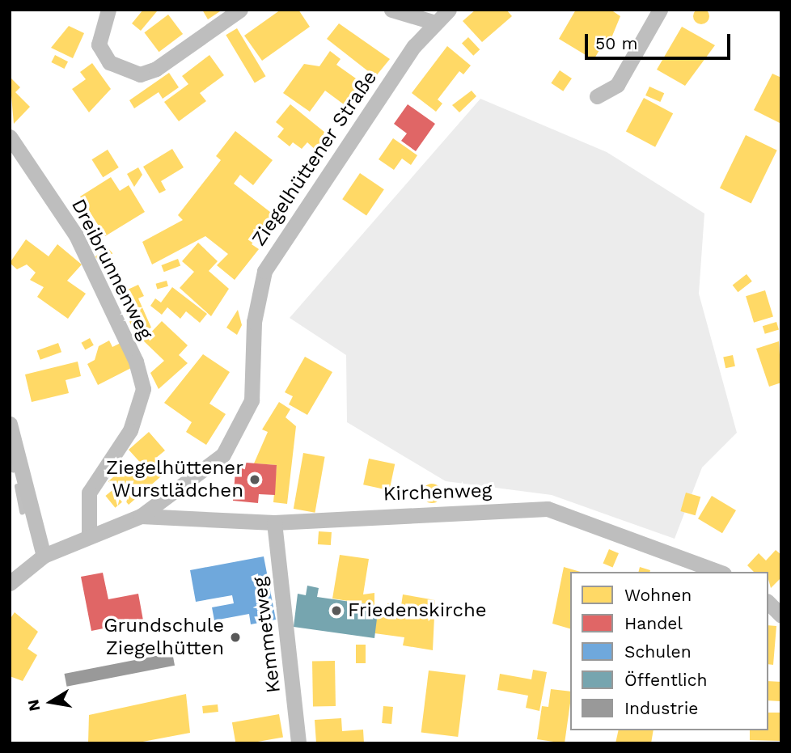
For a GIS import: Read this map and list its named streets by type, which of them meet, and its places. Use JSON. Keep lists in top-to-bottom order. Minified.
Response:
{"streets":{"street":["Ziegelhüttener Straße","Dreibrunnenweg","Kirchenweg","Kemmetweg"]},"crossings":[["Ziegelhüttener Straße","Dreibrunnenweg"],["Ziegelhüttener Straße","Kirchenweg"],["Kirchenweg","Kemmetweg"]],"places":["Ziegelhüttener Wurstlädchen","Friedenskirche","Grundschule Ziegelhütten"],"legend":["Wohnen","Handel","Schulen","Öffentlich","Industrie"],"scale_bar":"50 m","north":"left"}
